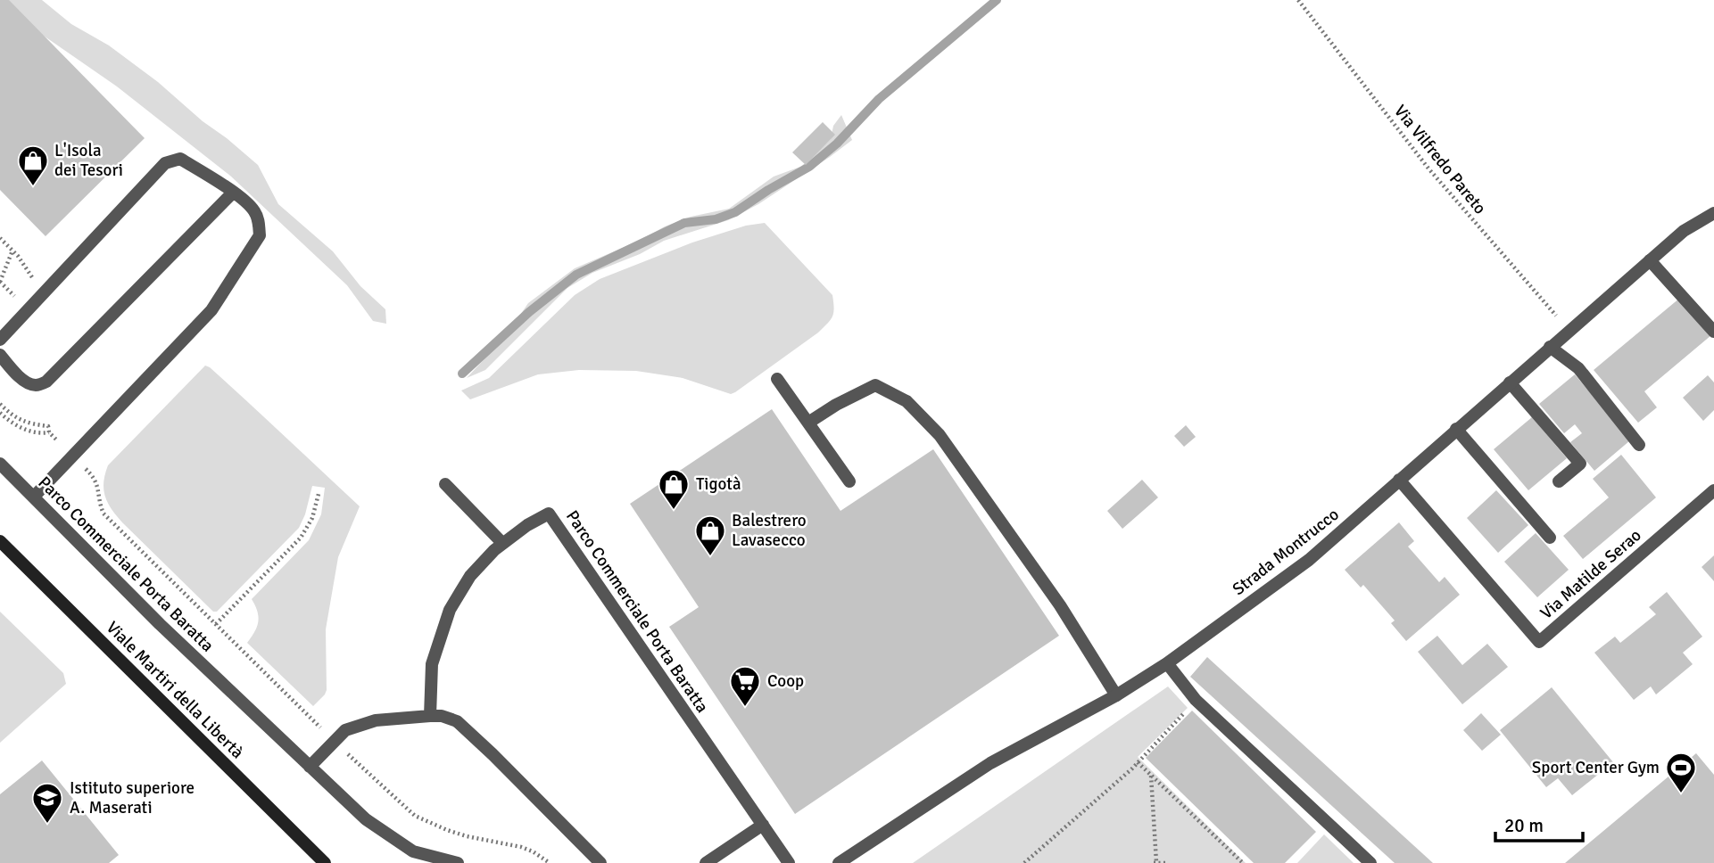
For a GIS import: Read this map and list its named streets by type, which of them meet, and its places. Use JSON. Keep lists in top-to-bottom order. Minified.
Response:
{"streets":{"main road":["Viale Martiri della Libertà"],"street":["Strada Montrucco","Parco Commerciale Porta Baratta","Via Matilde Serao"],"path":["Via Vilfredo Pareto"]},"crossings":[["Via Vilfredo Pareto","Strada Montrucco"],["Strada Montrucco","Via Matilde Serao"]],"places":{"shop":["L'Isola dei Tesori","Tigotà","Balestrero Lavasecco"],"supermarket":["Coop"],"sports":["Sport Center Gym"],"school or university":["Istituto superiore A. Maserati"]},"scale_bar":"20 m"}
